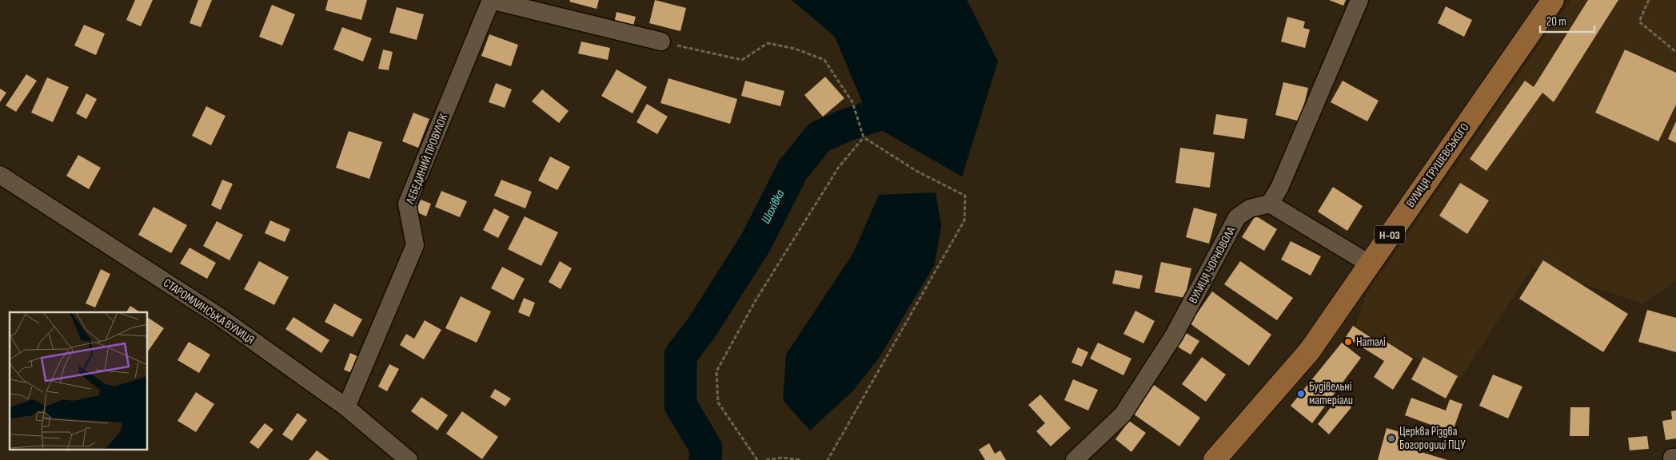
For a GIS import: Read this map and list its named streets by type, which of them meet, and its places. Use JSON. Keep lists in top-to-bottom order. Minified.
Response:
{"streets":{"main road":["ВУЛИЦЯ ГРУШЕВСЬКОГО","Н-03"],"street":["ЛЕБЕДИНИЙ ПРОВУЛОК","ВУЛИЦЯ ЧОРНОВОЛА","СТАРОМЛИНСЬКА ВУЛИЦЯ"]},"crossings":[["ЛЕБЕДИНИЙ ПРОВУЛОК","СТАРОМЛИНСЬКА ВУЛИЦЯ"]],"water":["Шахівка"],"places":["Наталі","Будівельні матеріали","Церква Різдва Богородиці ПЦУ"],"scale_bar":"20 m"}
